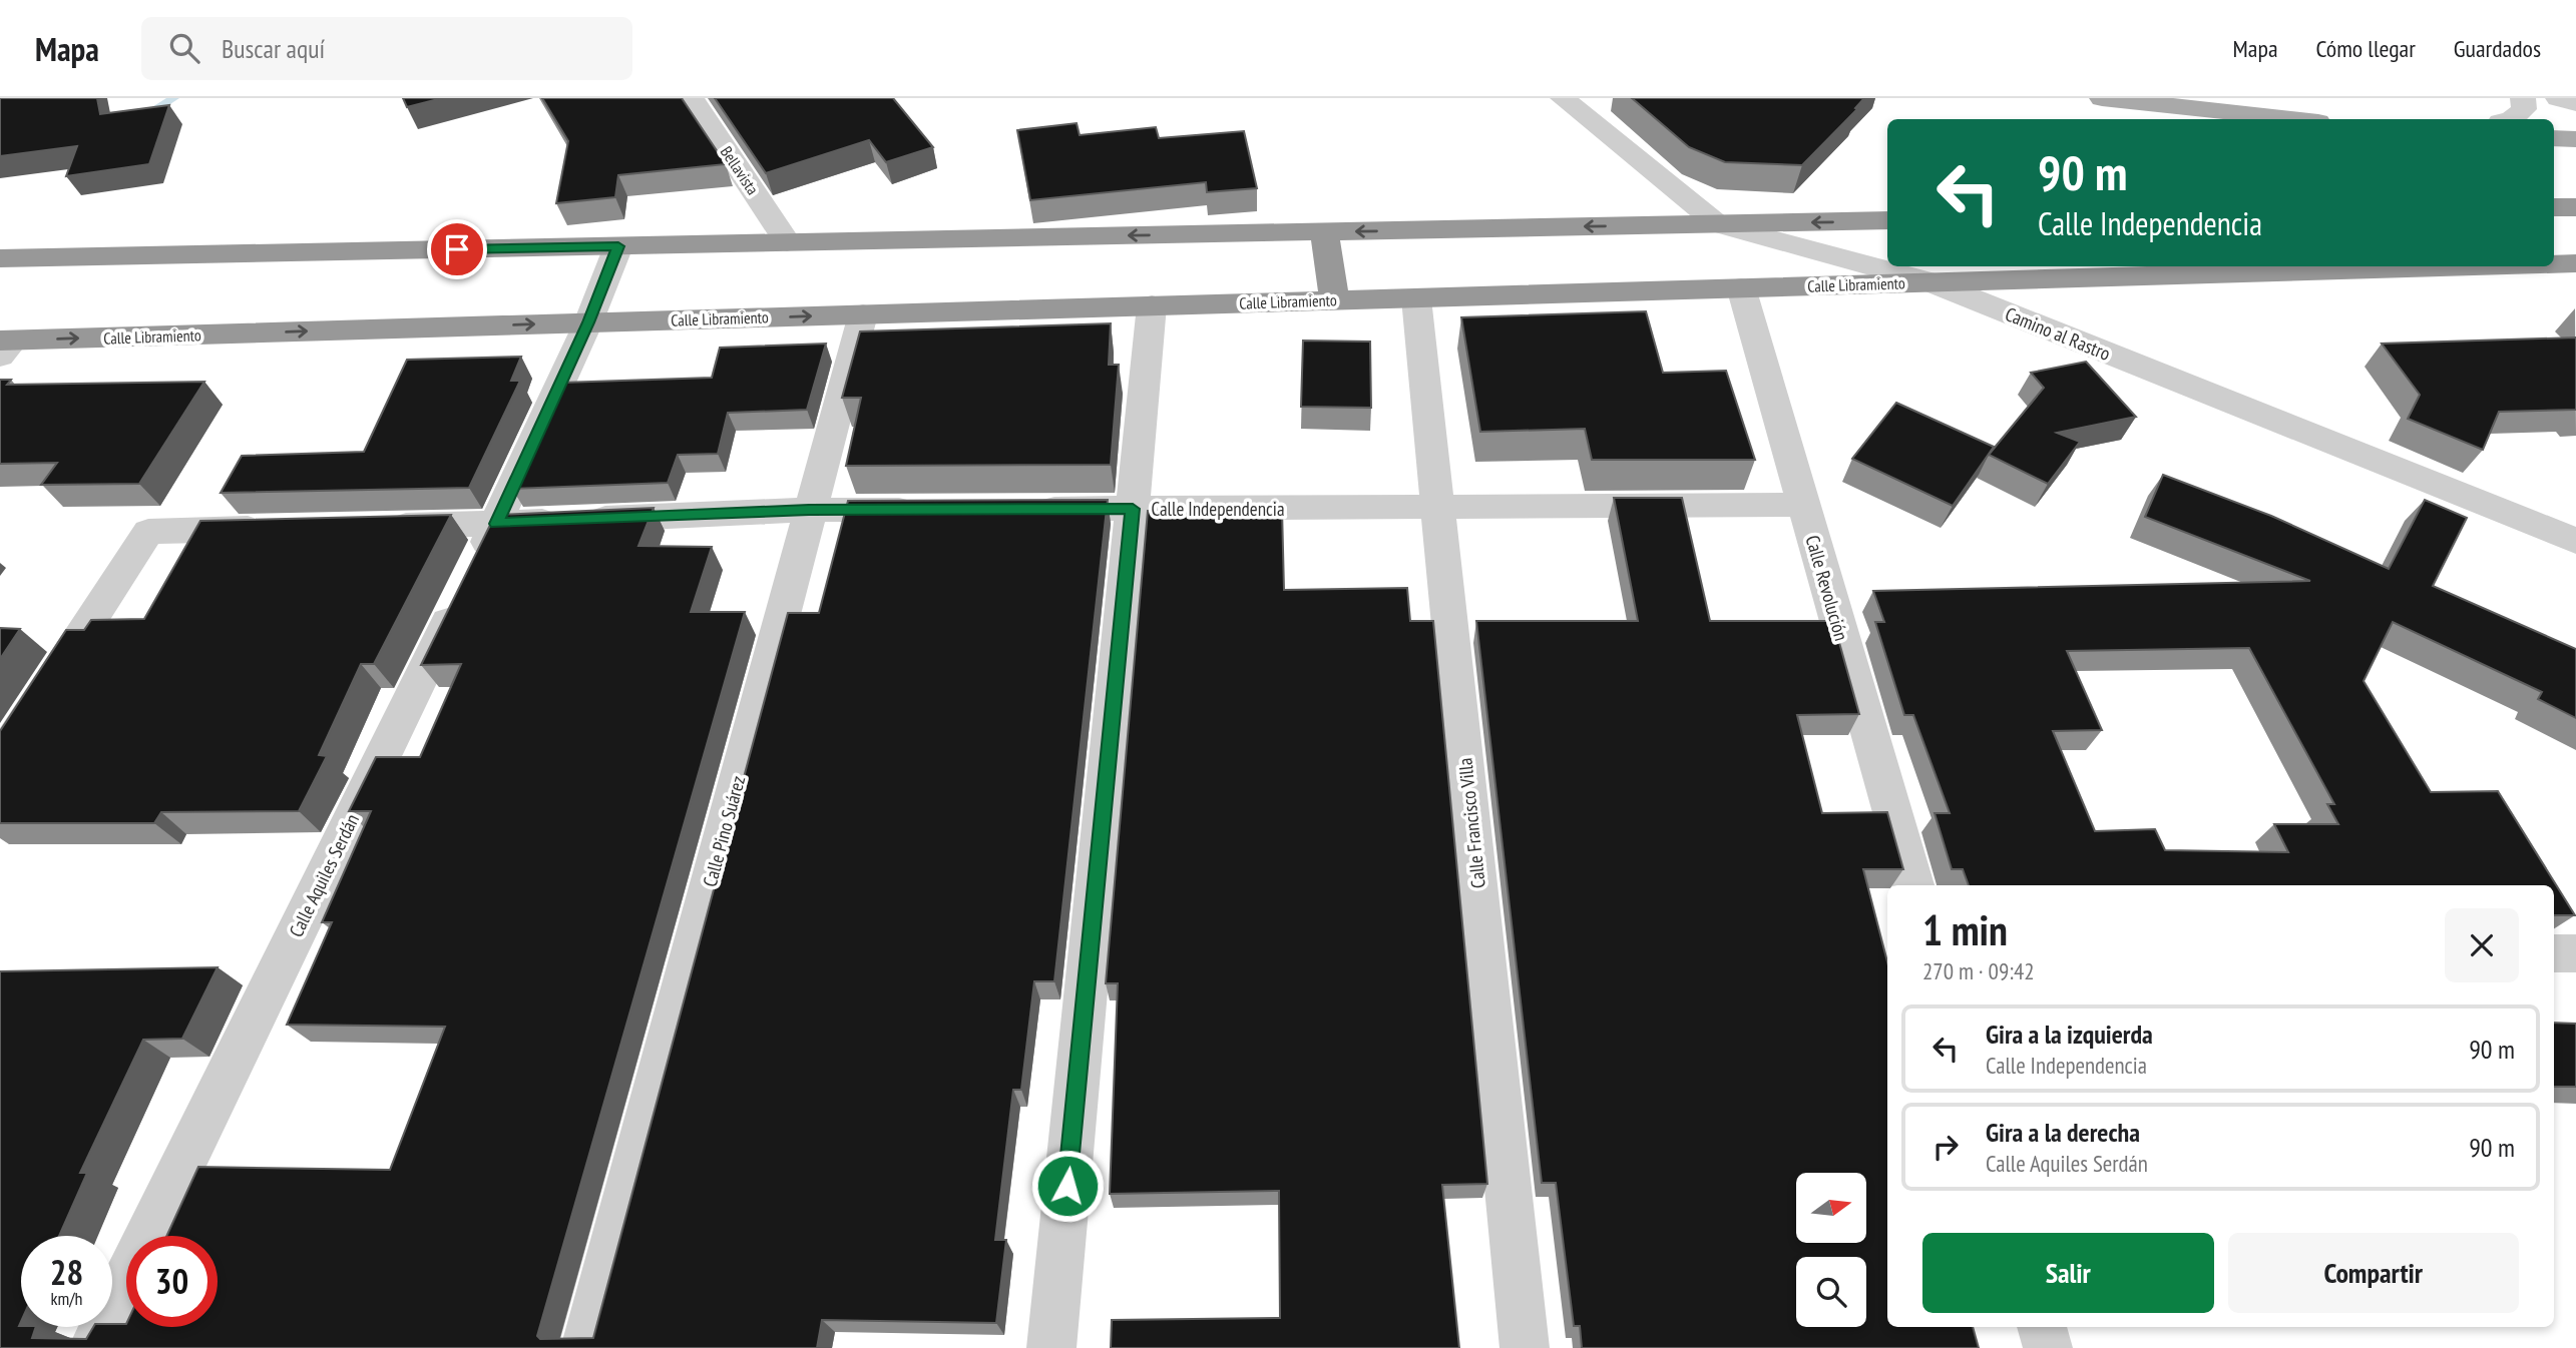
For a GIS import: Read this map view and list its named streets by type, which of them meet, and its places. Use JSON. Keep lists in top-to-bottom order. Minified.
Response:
{"streets":{"highway":["Calle Libramiento"],"street":["Bellavista","Camino al Rastro","Calle Independencia","Calle Revolución","Calle Francisco Villa","Calle Pino Suárez","Calle Aquiles Serdán"]},"crossings":[["Calle Libramiento","Camino al Rastro"],["Calle Libramiento","Calle Revolución"],["Calle Libramiento","Calle Francisco Villa"],["Calle Libramiento","Calle Pino Suárez"],["Calle Libramiento","Calle Aquiles Serdán"],["Calle Independencia","Calle Revolución"],["Calle Independencia","Calle Francisco Villa"]],"north":"right","page":{"header":"Mapa","search":"Buscar aquí","nav":["Mapa","Cómo llegar","Guardados"],"turn":["90 m","Calle Independencia"],"heading":["1 min","270 m · 09:42"],"list":[{"name":"Gira a la izquierda","note":"Calle Independencia","value":"90 m"},{"name":"Gira a la derecha","note":"Calle Aquiles Serdán","value":"90 m"}],"buttons":["Salir","Compartir"],"speed":"28 km/h","limit":"30"}}
